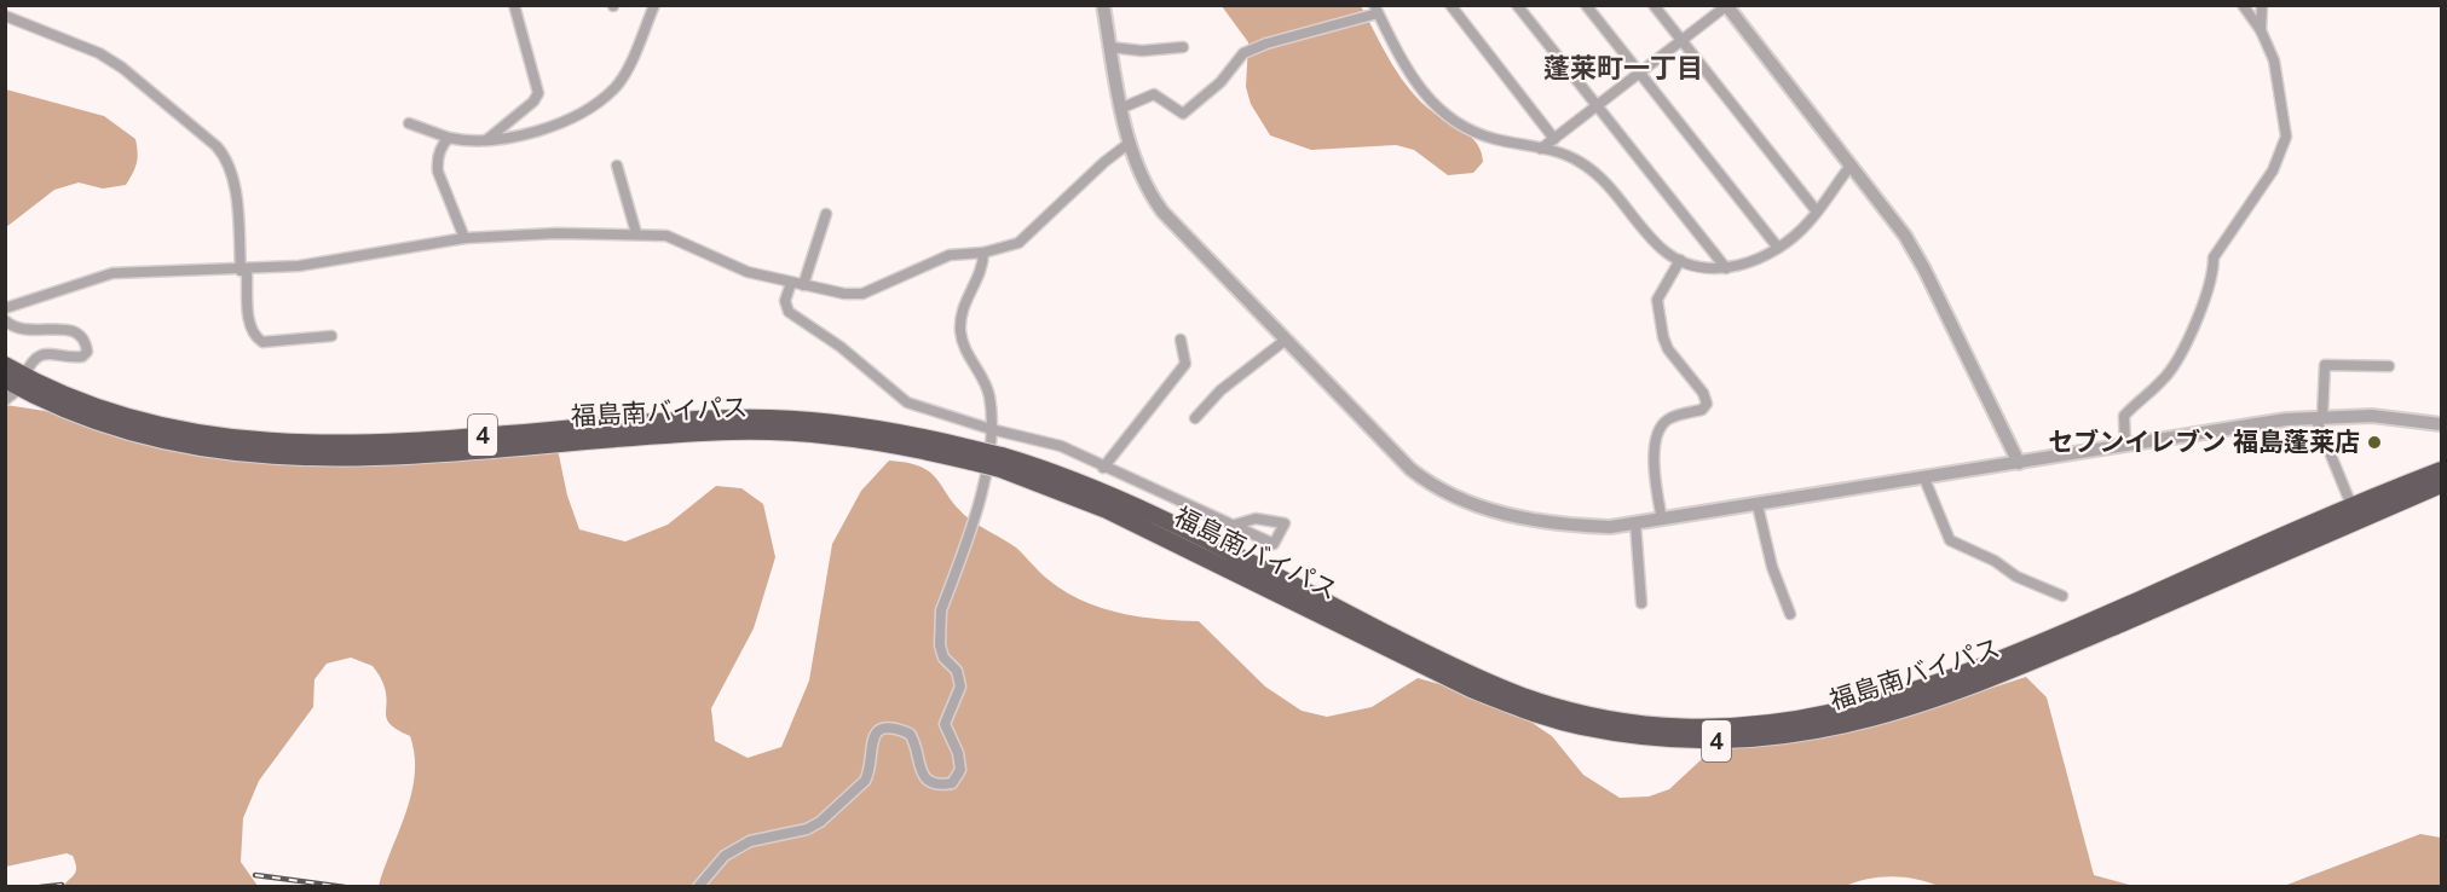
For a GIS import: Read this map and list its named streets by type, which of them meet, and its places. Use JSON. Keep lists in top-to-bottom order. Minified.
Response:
{"streets":{"highway":["福島南バイパス","4"]},"districts":["蓬莱町一丁目"],"places":["セブンイレブン 福島蓬莱店"]}
